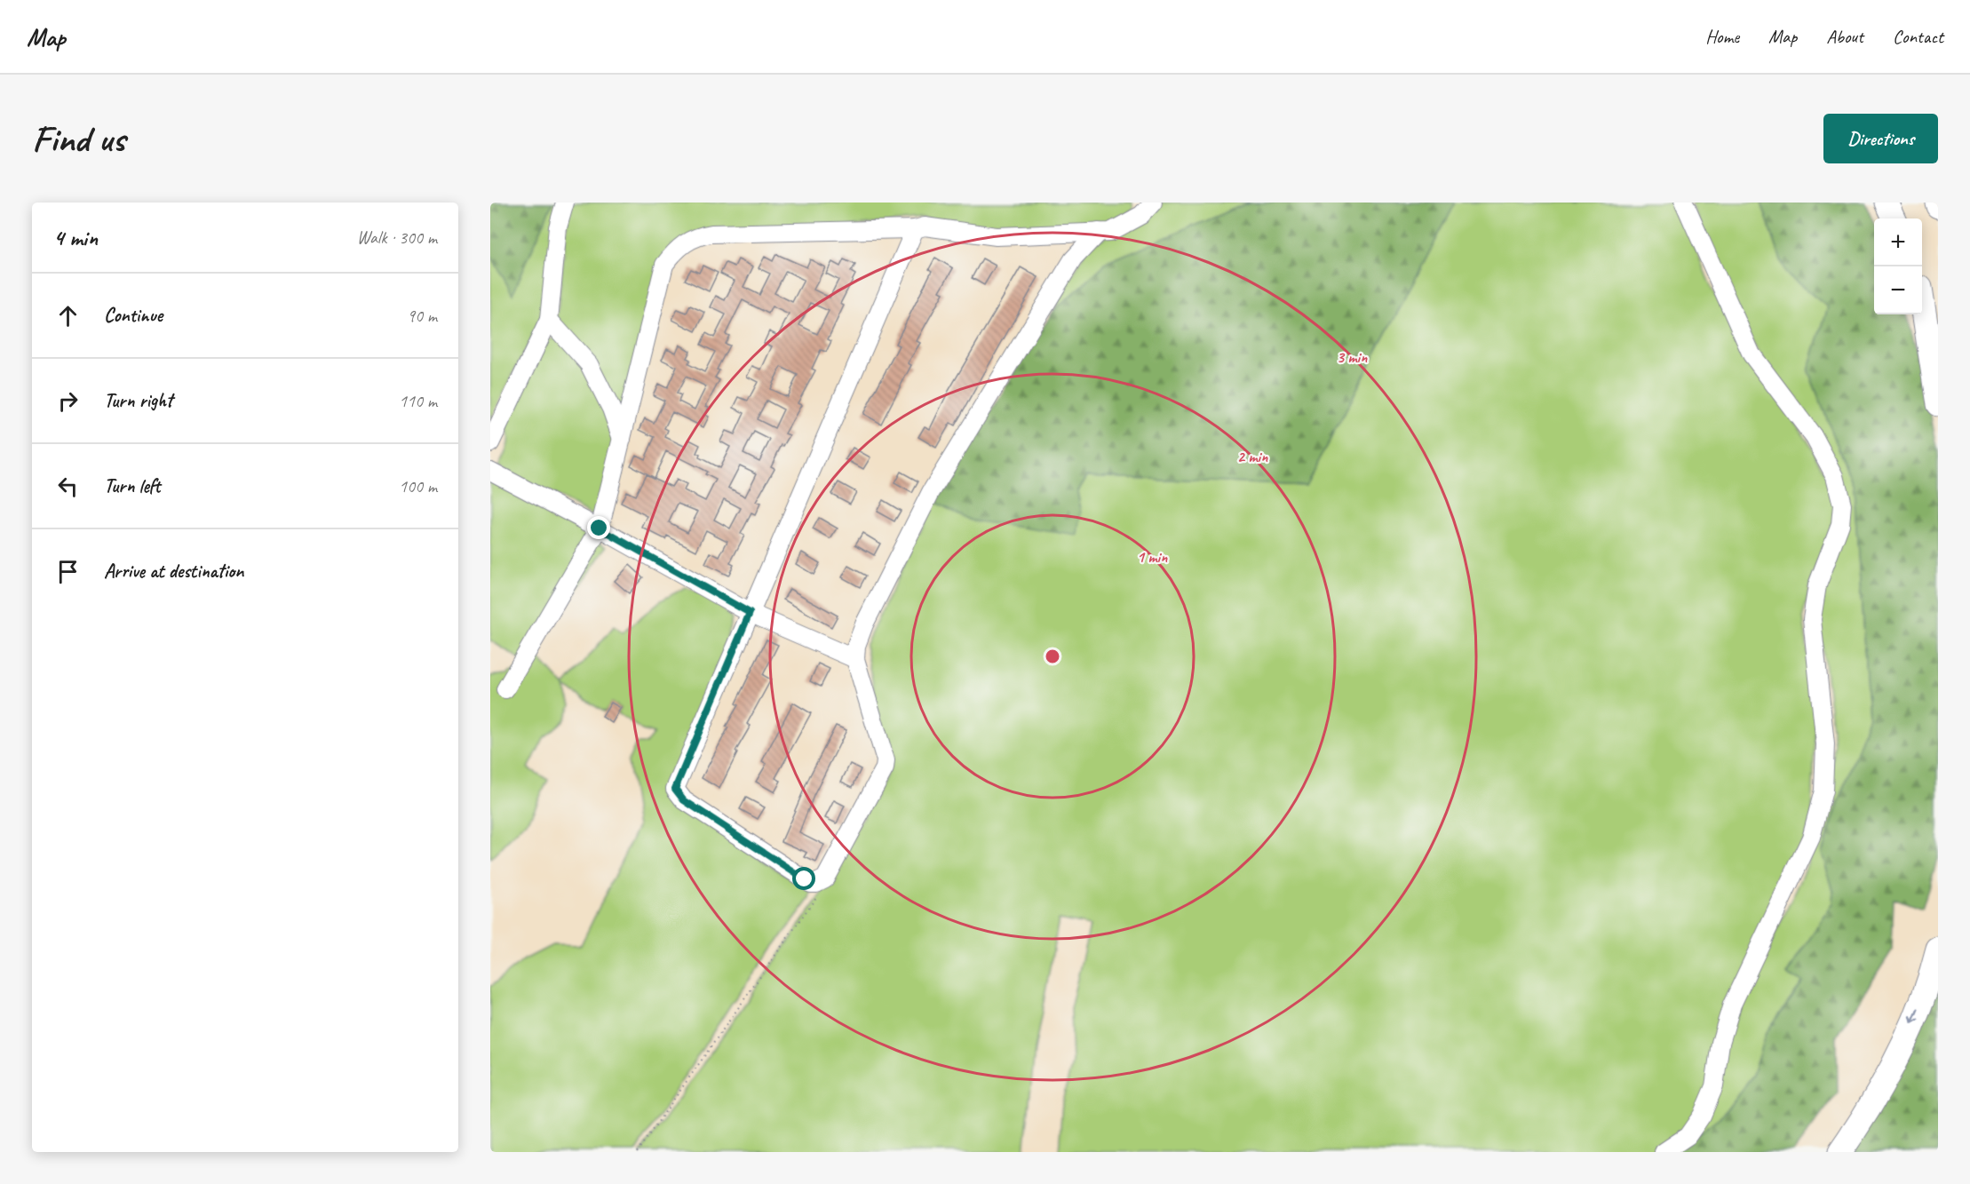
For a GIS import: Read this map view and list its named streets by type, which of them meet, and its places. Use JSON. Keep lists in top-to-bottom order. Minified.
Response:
{"page":{"header":"Map","nav":["Home","Map","About","Contact"],"buttons":"Directions","title":"Find us","heading":["4 min","Walk · 300 m"],"map_buttons":["+","−"],"list":[["Continue","90 m"],["Turn right","110 m"],["Turn left","100 m"],"Arrive at destination"]},"rings":["3 min","2 min","1 min"]}
